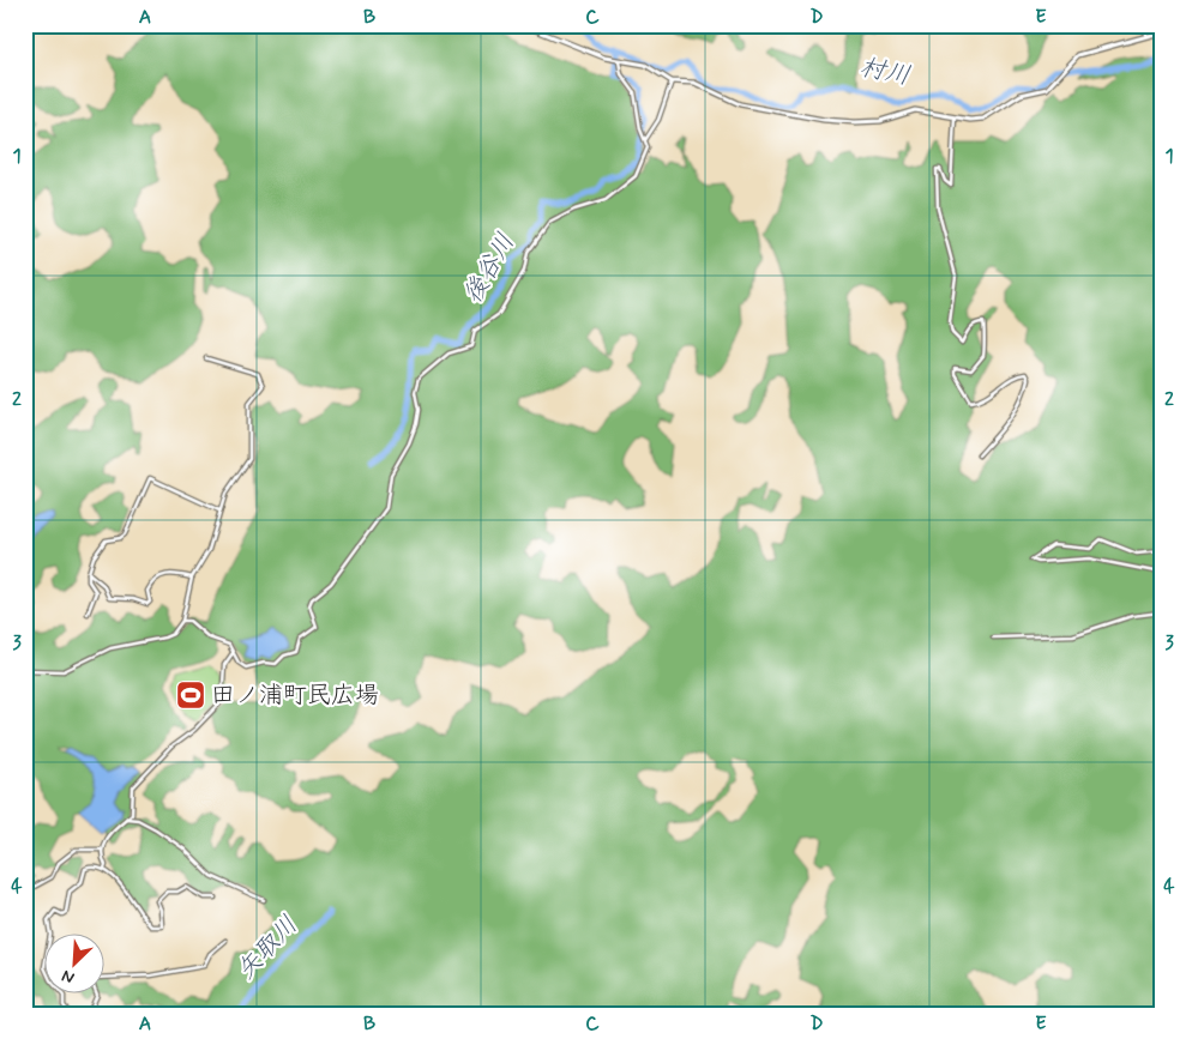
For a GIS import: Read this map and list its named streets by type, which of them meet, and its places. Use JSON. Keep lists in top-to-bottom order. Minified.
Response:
{"water":["村川","後谷川","矢取川"],"places":{"sports":["田ノ浦町民広場"]},"north":"bottom left","grid":{"columns":["A","B","C","D","E"],"rows":["1","2","3","4"]}}
